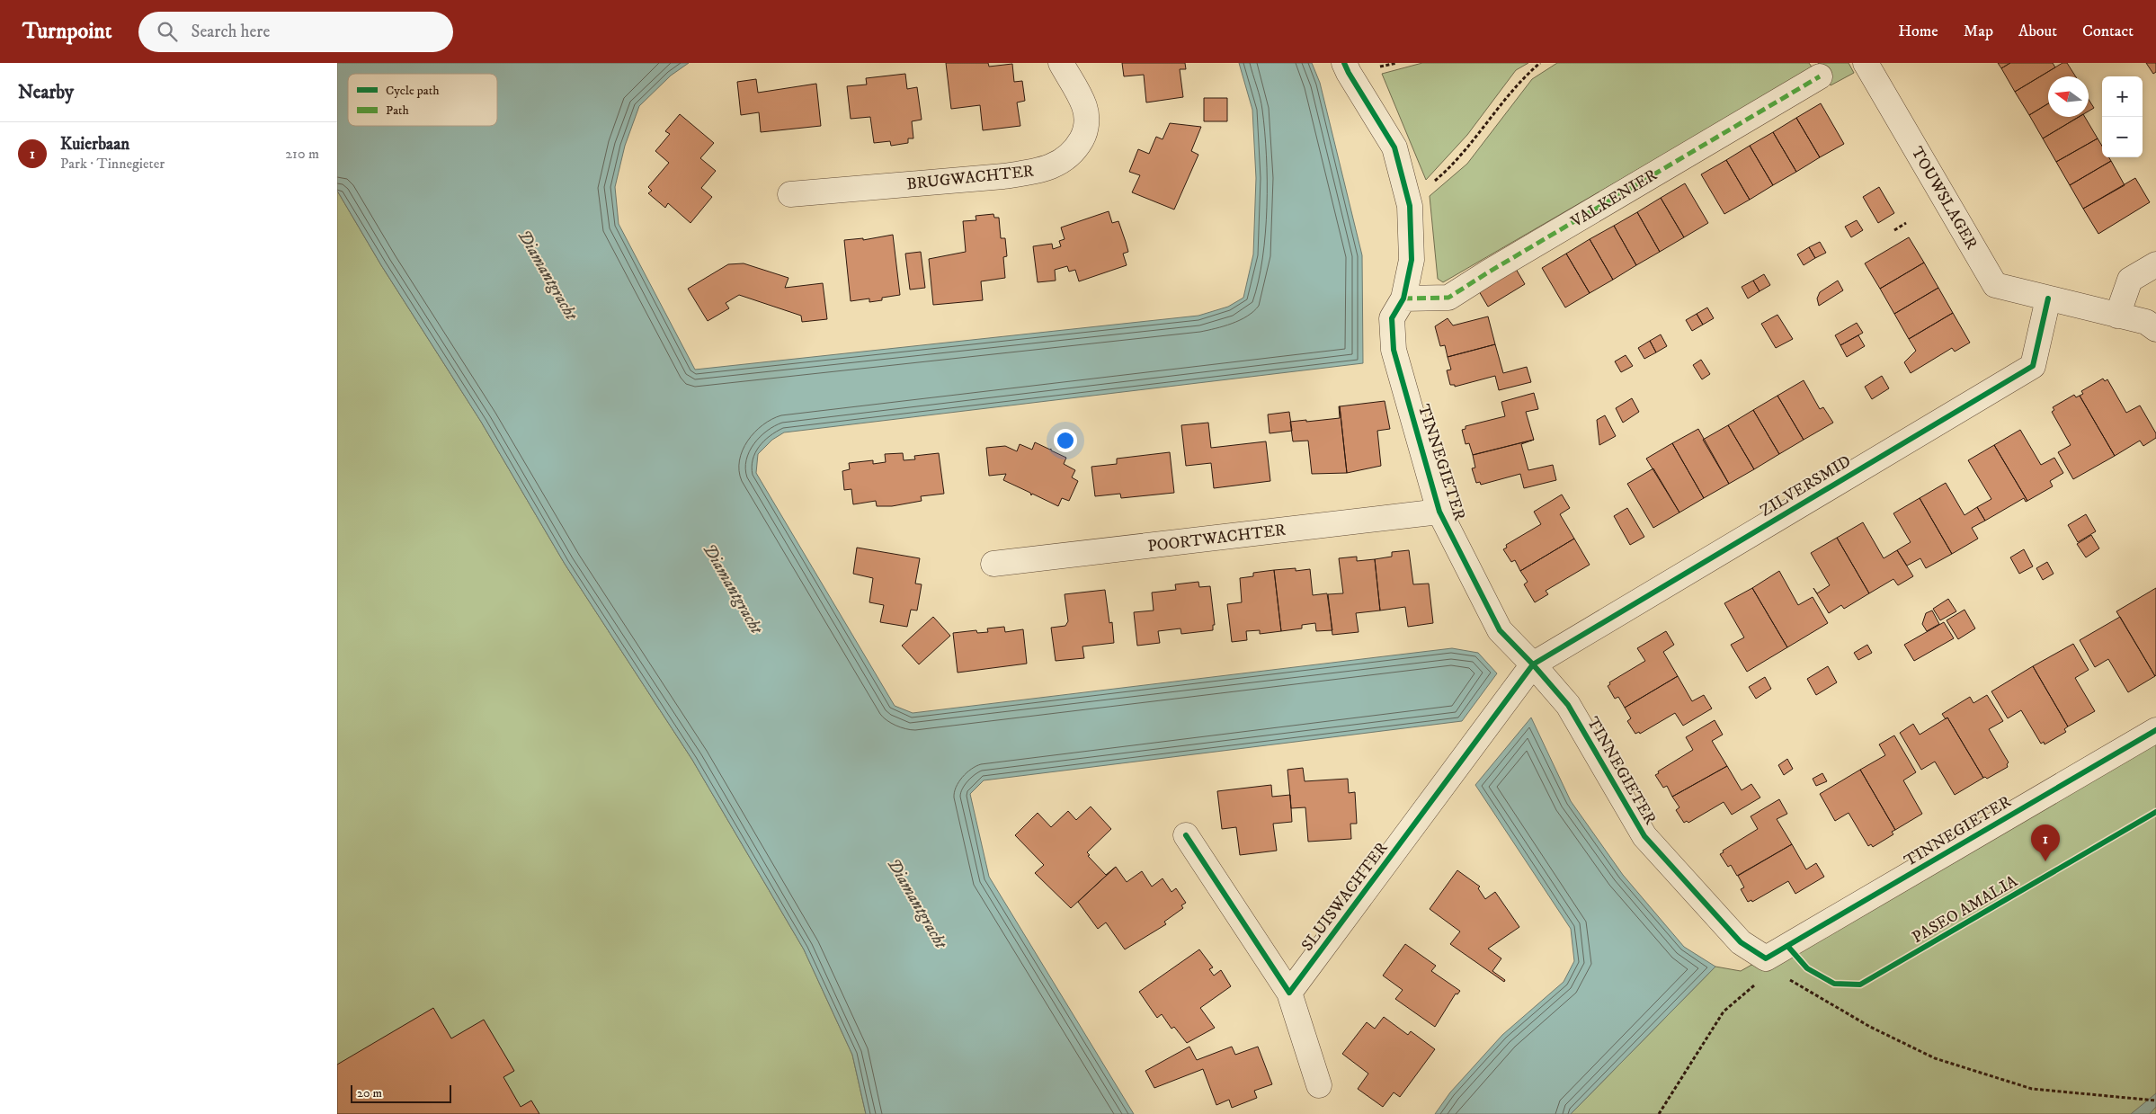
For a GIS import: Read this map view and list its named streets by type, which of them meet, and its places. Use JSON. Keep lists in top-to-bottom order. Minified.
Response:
{"streets":{"street":["BRUGWACHTER","VALKENIER","TOUWSLAGER","TINNEGIETER","ZILVERSMID","POORTWACHTER","SLUISWACHTER"],"cycle path":["PASEO AMALIA"]},"crossings":[["VALKENIER","TINNEGIETER"],["TOUWSLAGER","ZILVERSMID"],["TINNEGIETER","ZILVERSMID"],["TINNEGIETER","POORTWACHTER"],["TINNEGIETER","SLUISWACHTER"],["ZILVERSMID","SLUISWACHTER"]],"water":["Diamantgracht"],"legend":["Cycle path","Path"],"scale_bar":"20 m","north":"left","page":{"header":"Turnpoint","search":"Search here","nav":["Home","Map","About","Contact"],"heading":"Nearby","map_buttons":["+","−"],"list":[{"mark":"1","name":"Kuierbaan","note":"Park · Tinnegieter","value":"210 m"}],"pins":"1","scale":"20 m"}}
